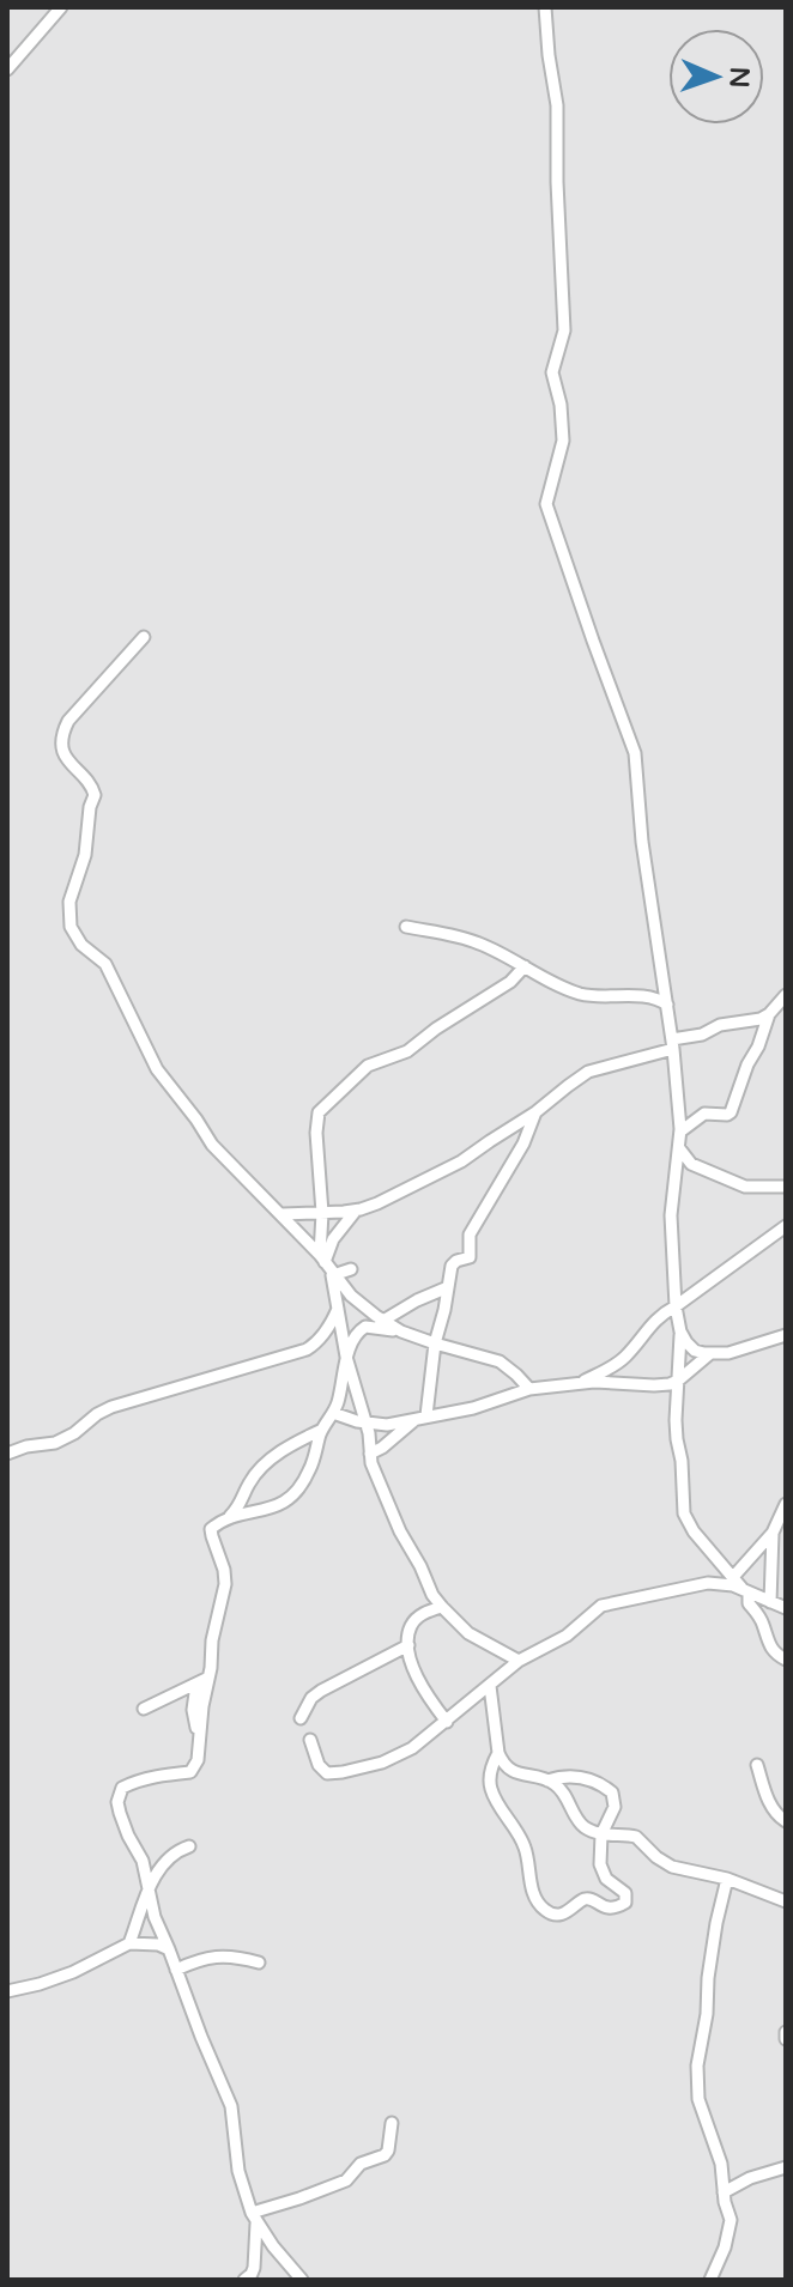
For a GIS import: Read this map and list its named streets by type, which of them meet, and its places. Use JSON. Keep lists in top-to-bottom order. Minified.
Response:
{"north":"right"}
